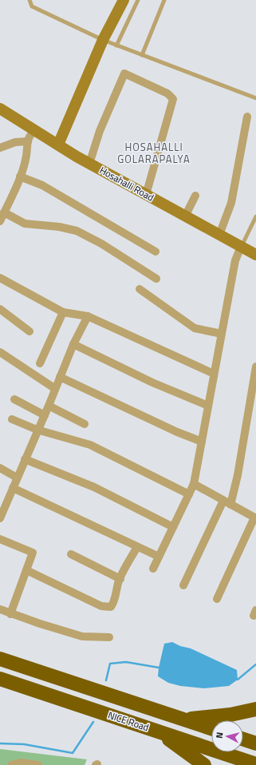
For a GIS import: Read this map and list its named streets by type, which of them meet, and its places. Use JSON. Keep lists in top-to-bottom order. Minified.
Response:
{"streets":{"highway":["NICE Road"],"street":["Hosahalli Road"]},"districts":["HOSAHALLI GOLARAPALYA"],"north":"left"}
